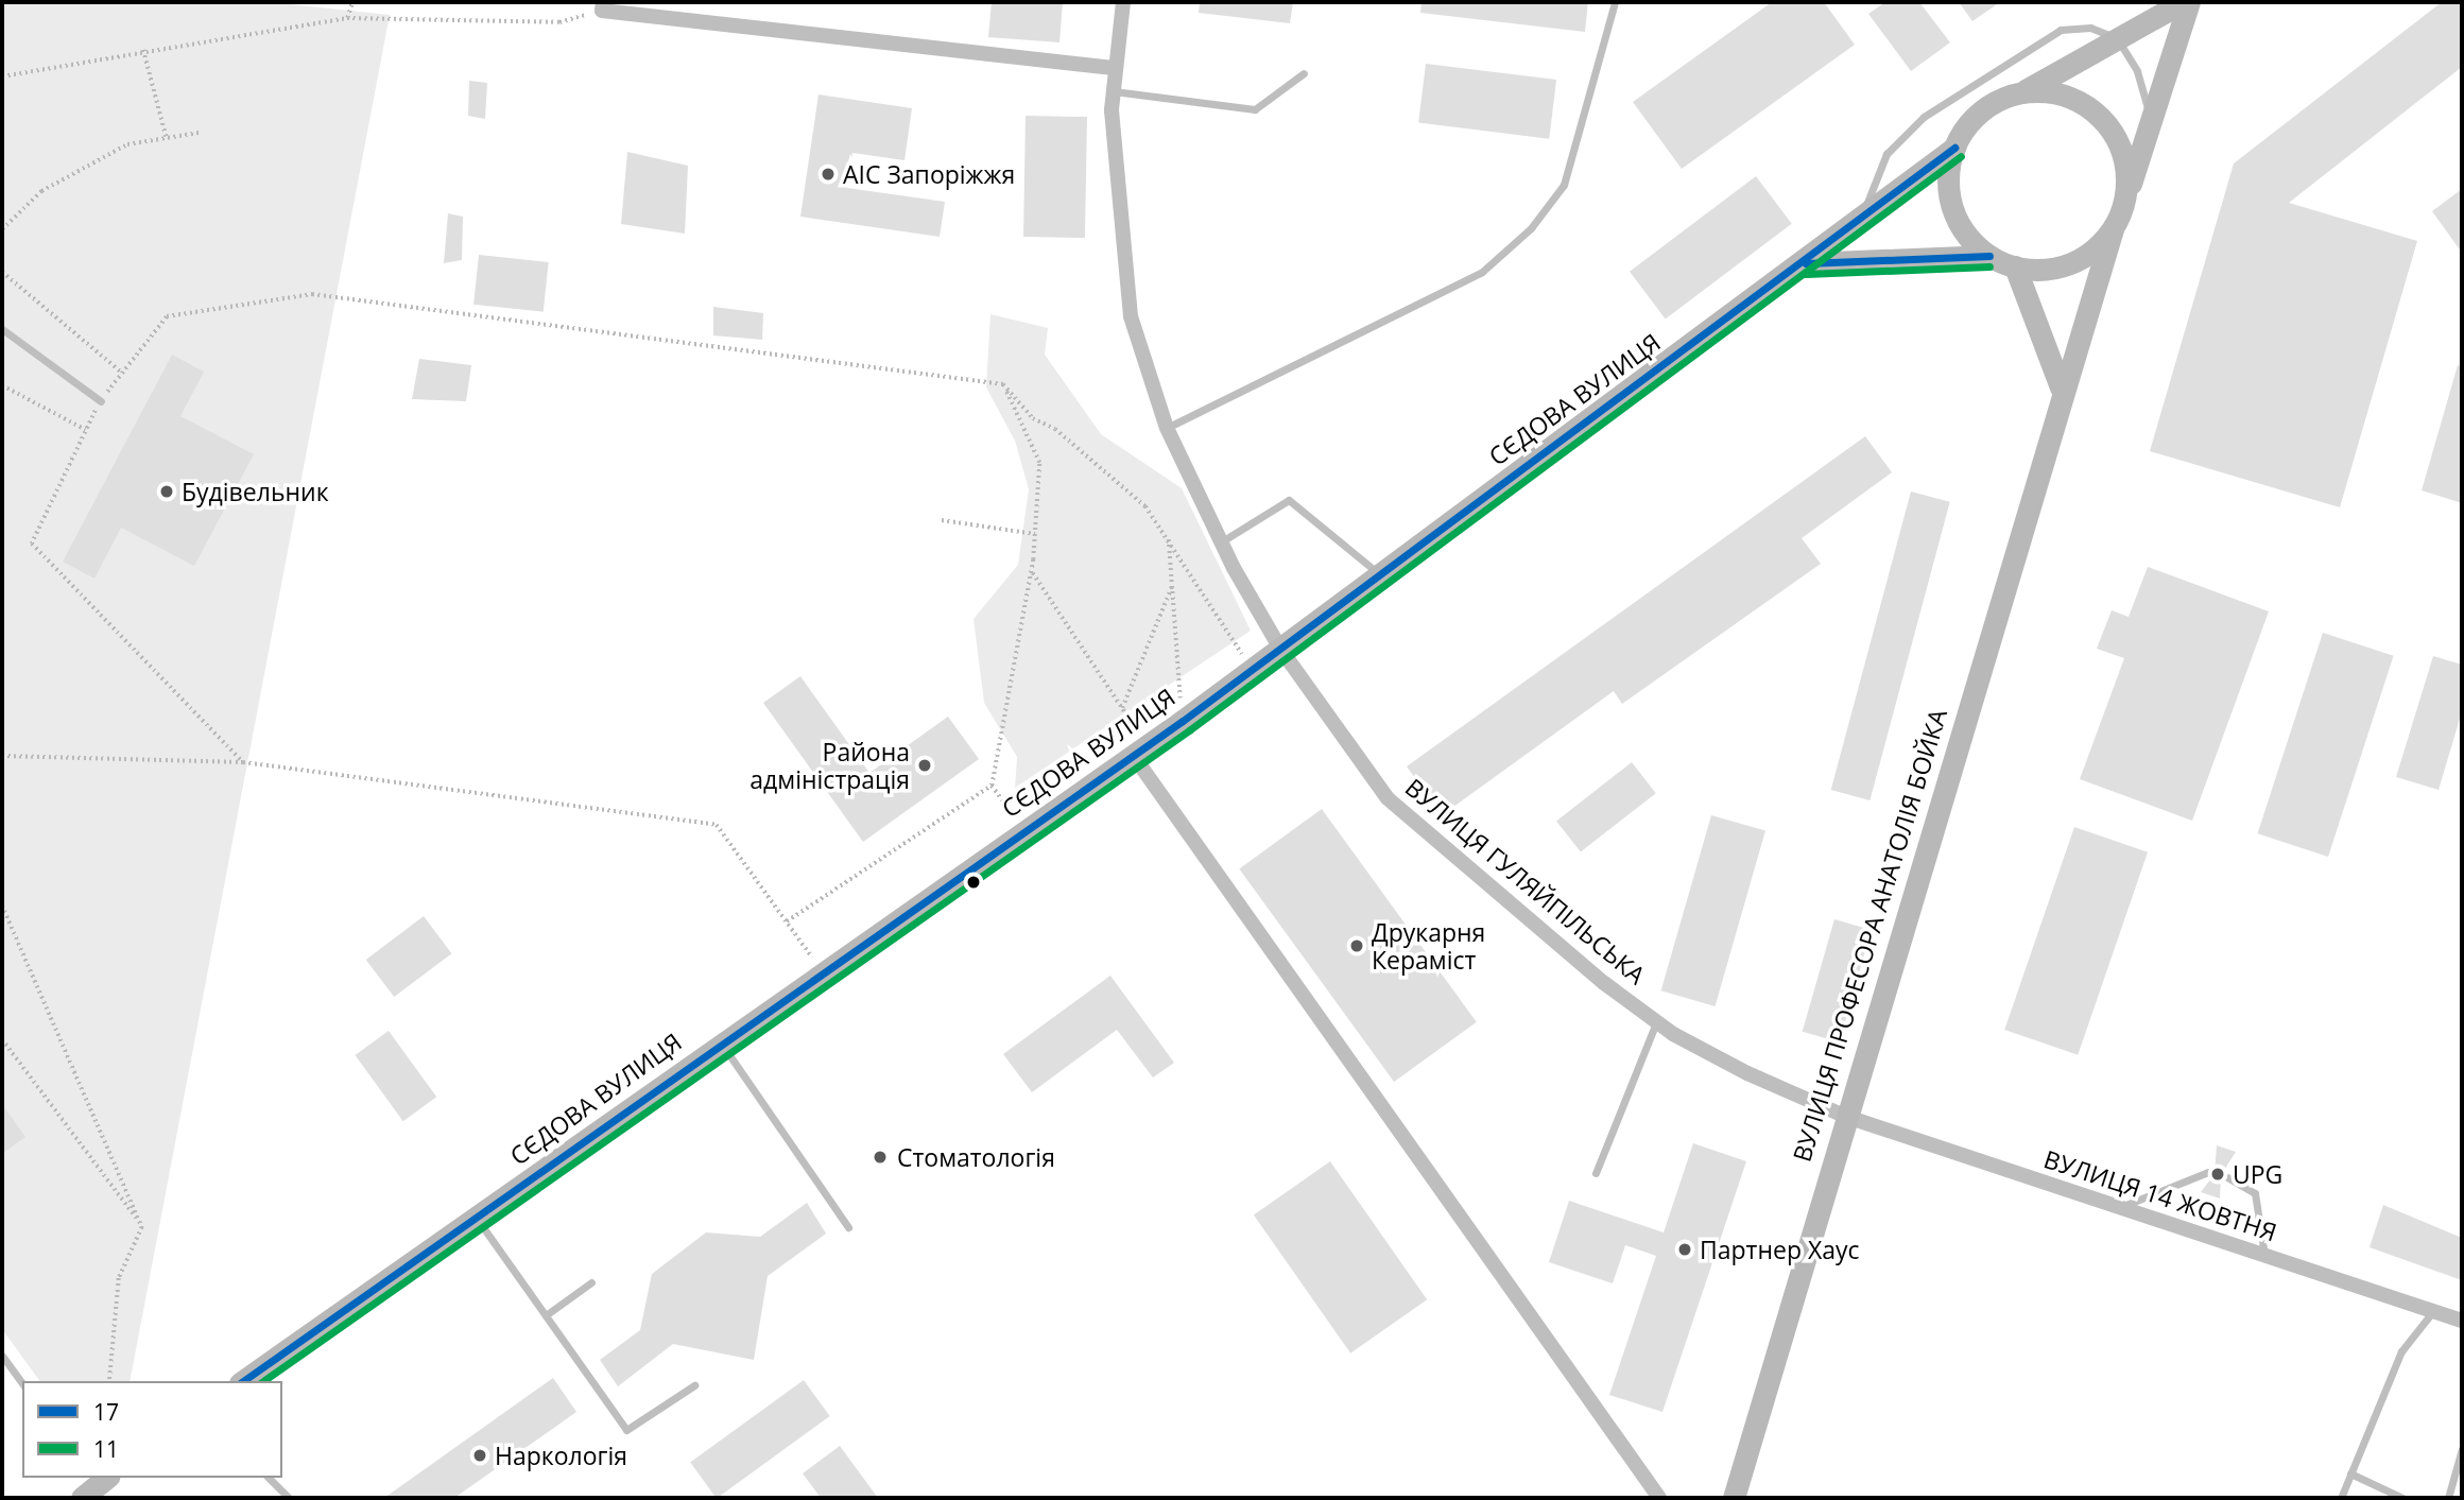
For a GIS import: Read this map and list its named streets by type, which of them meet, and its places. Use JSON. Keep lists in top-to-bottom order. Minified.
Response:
{"streets":{"main road":["СЄДОВА ВУЛИЦЯ","ВУЛИЦЯ ПРОФЕСОРА АНАТОЛІЯ БОЙКА"],"street":["ВУЛИЦЯ ГУЛЯЙПІЛЬСЬКА","ВУЛИЦЯ 14 ЖОВТНЯ"]},"crossings":[["СЄДОВА ВУЛИЦЯ","ВУЛИЦЯ ГУЛЯЙПІЛЬСЬКА"],["СЄДОВА ВУЛИЦЯ","ВУЛИЦЯ ПРОФЕСОРА АНАТОЛІЯ БОЙКА"],["ВУЛИЦЯ ГУЛЯЙПІЛЬСЬКА","ВУЛИЦЯ ПРОФЕСОРА АНАТОЛІЯ БОЙКА"],["ВУЛИЦЯ ГУЛЯЙПІЛЬСЬКА","ВУЛИЦЯ 14 ЖОВТНЯ"],["ВУЛИЦЯ ПРОФЕСОРА АНАТОЛІЯ БОЙКА","ВУЛИЦЯ 14 ЖОВТНЯ"]],"places":["АІС Запоріжжя","Будівельник","Района адміністрація","Друкарня Кераміст","Стоматологія","UPG","Партнер Хаус","Наркологія"],"lines":["transit line 17","transit line 11"],"legend":["17","11"]}
